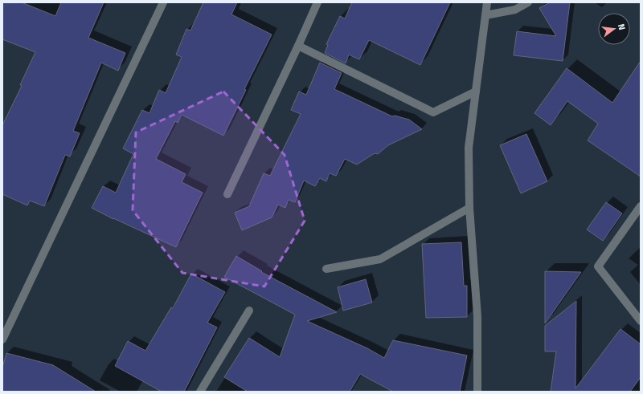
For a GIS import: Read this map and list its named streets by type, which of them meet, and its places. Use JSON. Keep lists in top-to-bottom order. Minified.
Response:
{"north":"right"}
